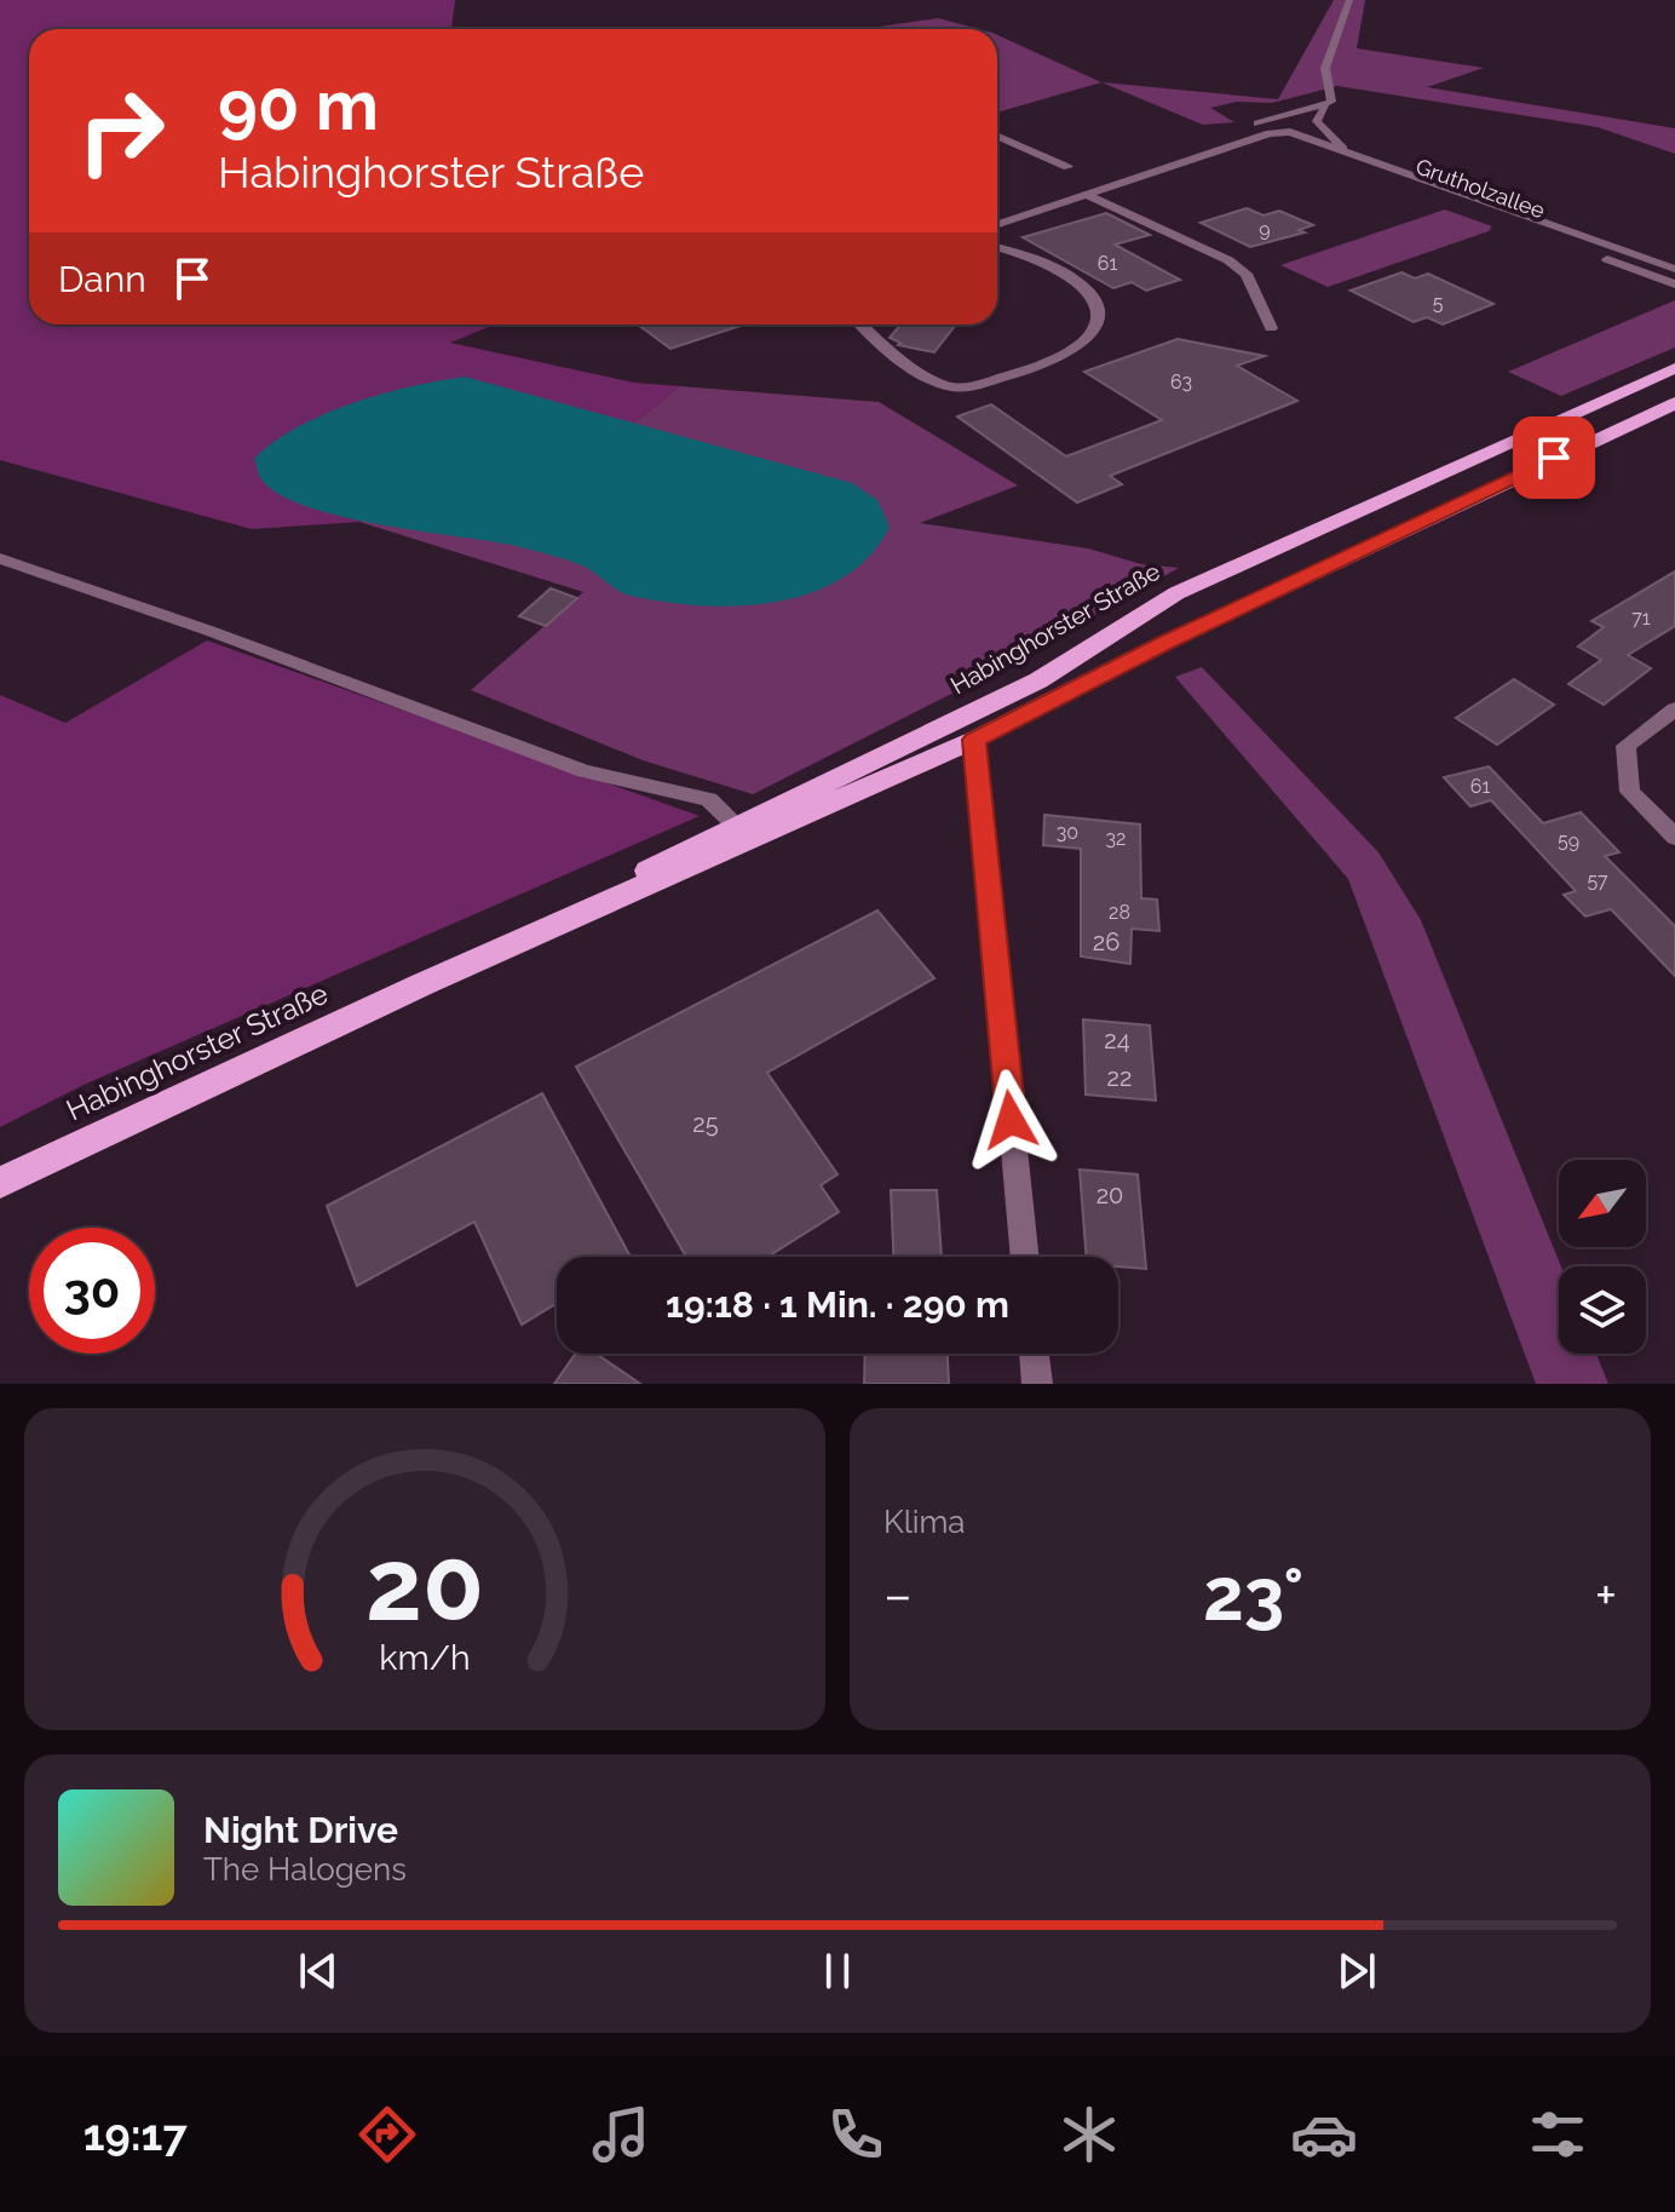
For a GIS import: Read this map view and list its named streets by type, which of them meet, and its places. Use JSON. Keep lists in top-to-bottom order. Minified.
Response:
{"streets":{"main road":["Habinghorster Straße"],"street":["Grutholzallee"]},"house_numbers":["9","61","5","63","71","61","30","32","59","57","28","26","24","22","25","20"],"north":"bottom left","page":{"turn":["90 m","Habinghorster Straße"],"then":"Dann","limit":"30","trip":"19:18 · 1 Min. · 290 m","tile":"Klima","heat":["−","23°","+"],"song":["Night Drive","The Halogens"],"tabs":"19:17","gauge":["20","km/h"]}}
